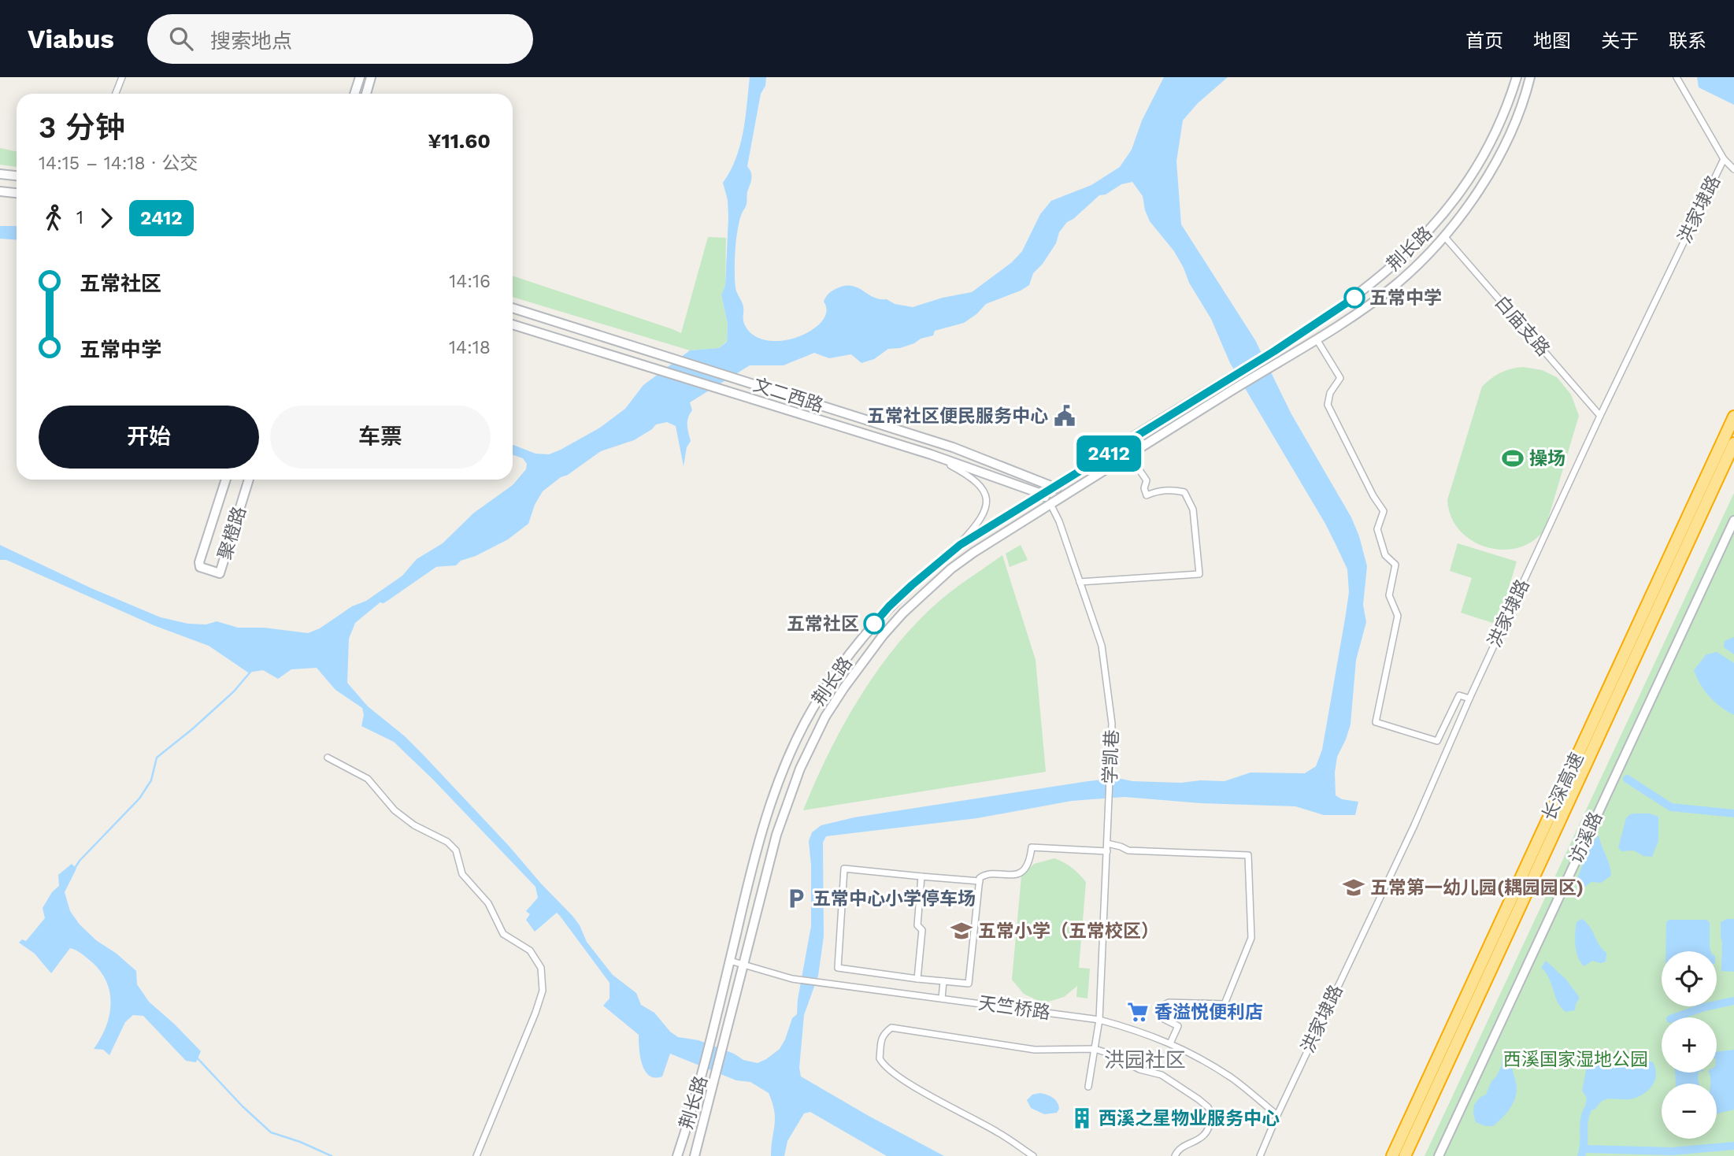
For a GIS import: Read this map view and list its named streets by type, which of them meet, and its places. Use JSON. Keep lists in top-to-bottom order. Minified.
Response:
{"streets":{"highway":["长深高速"],"main road":["荆长路","文二西路","聚橙路","访溪路"],"street":["洪家埭路","白庙支路","学凯巷","天竺桥路"]},"crossings":[["洪家埭路","白庙支路"],["洪家埭路","天竺桥路"],["荆长路","白庙支路"],["荆长路","文二西路"],["荆长路","学凯巷"],["荆长路","天竺桥路"],["学凯巷","天竺桥路"]],"districts":["洪园社区"],"parks":["西溪国家湿地公园"],"places":{"other":["五常中学","五常社区"],"public building":["五常社区便民服务中心"],"sports":["操场"],"school or university":["五常第一幼儿园(耦园园区)","五常小学（五常校区）"],"parking":["五常中心小学停车场"],"supermarket":["香溢悦便利店"],"building":["西溪之星物业服务中心"]},"lines":["bus line 2412"],"page":{"header":"Viabus","search":"搜索地点","nav":["首页","地图","关于","联系"],"on_map":"2412","heading":["3 分钟","14:15 – 14:18 · 公交","¥11.60"],"legs":["1","2412"],"list":[{"name":"五常社区","value":"14:16"},{"name":"五常中学","value":"14:18"}],"buttons":["开始","车票"],"map_buttons":["+","−"]}}
